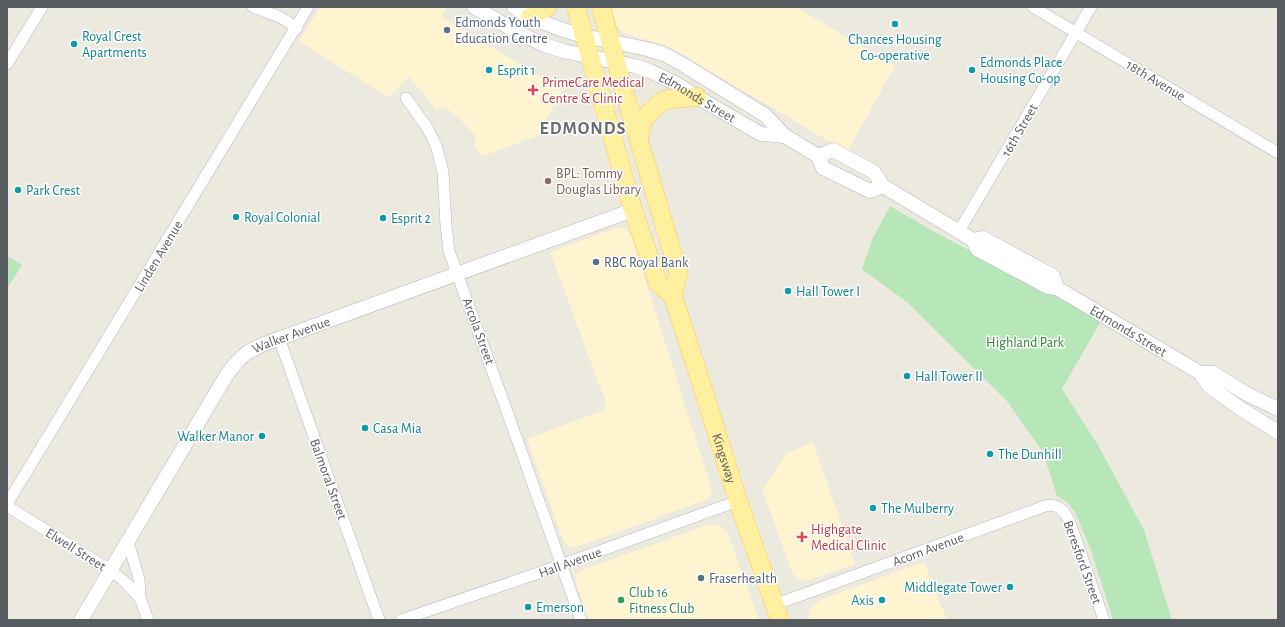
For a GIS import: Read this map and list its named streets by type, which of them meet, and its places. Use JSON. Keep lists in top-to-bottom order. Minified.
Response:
{"streets":{"main road":["Kingsway"],"street":["18th Avenue","Edmonds Street","16th Street","Linden Avenue","Arcola Street","Walker Avenue","Balmoral Street","Elwell Street","Acorn Avenue","Hall Avenue","Beresford Street"]},"crossings":[["18th Avenue","16th Street"],["Edmonds Street","16th Street"],["Linden Avenue","Elwell Street"],["Arcola Street","Walker Avenue"],["Arcola Street","Hall Avenue"],["Walker Avenue","Balmoral Street"],["Walker Avenue","Elwell Street"],["Kingsway","Acorn Avenue"],["Kingsway","Hall Avenue"],["Acorn Avenue","Beresford Street"]],"districts":["EDMONDS"],"parks":["Highland Park"],"places":{"other":["Chances Housing Co-operative","Edmonds Youth Education Centre","Royal Crest Apartments","Esprit 1","Edmonds Place Housing Co-op","BPL: Tommy Douglas Library","Park Crest","Royal Colonial","Esprit 2","RBC Royal Bank","Hall Tower I","Hall Tower II","Casa Mia","Walker Manor","The Dunhill","The Mulberry","Fraserhealth","Middlegate Tower","Club 16 Fitness Club","Axis","Emerson"],"health":["PrimeCare Medical Centre & Clinic","Highgate Medical Clinic"]}}
